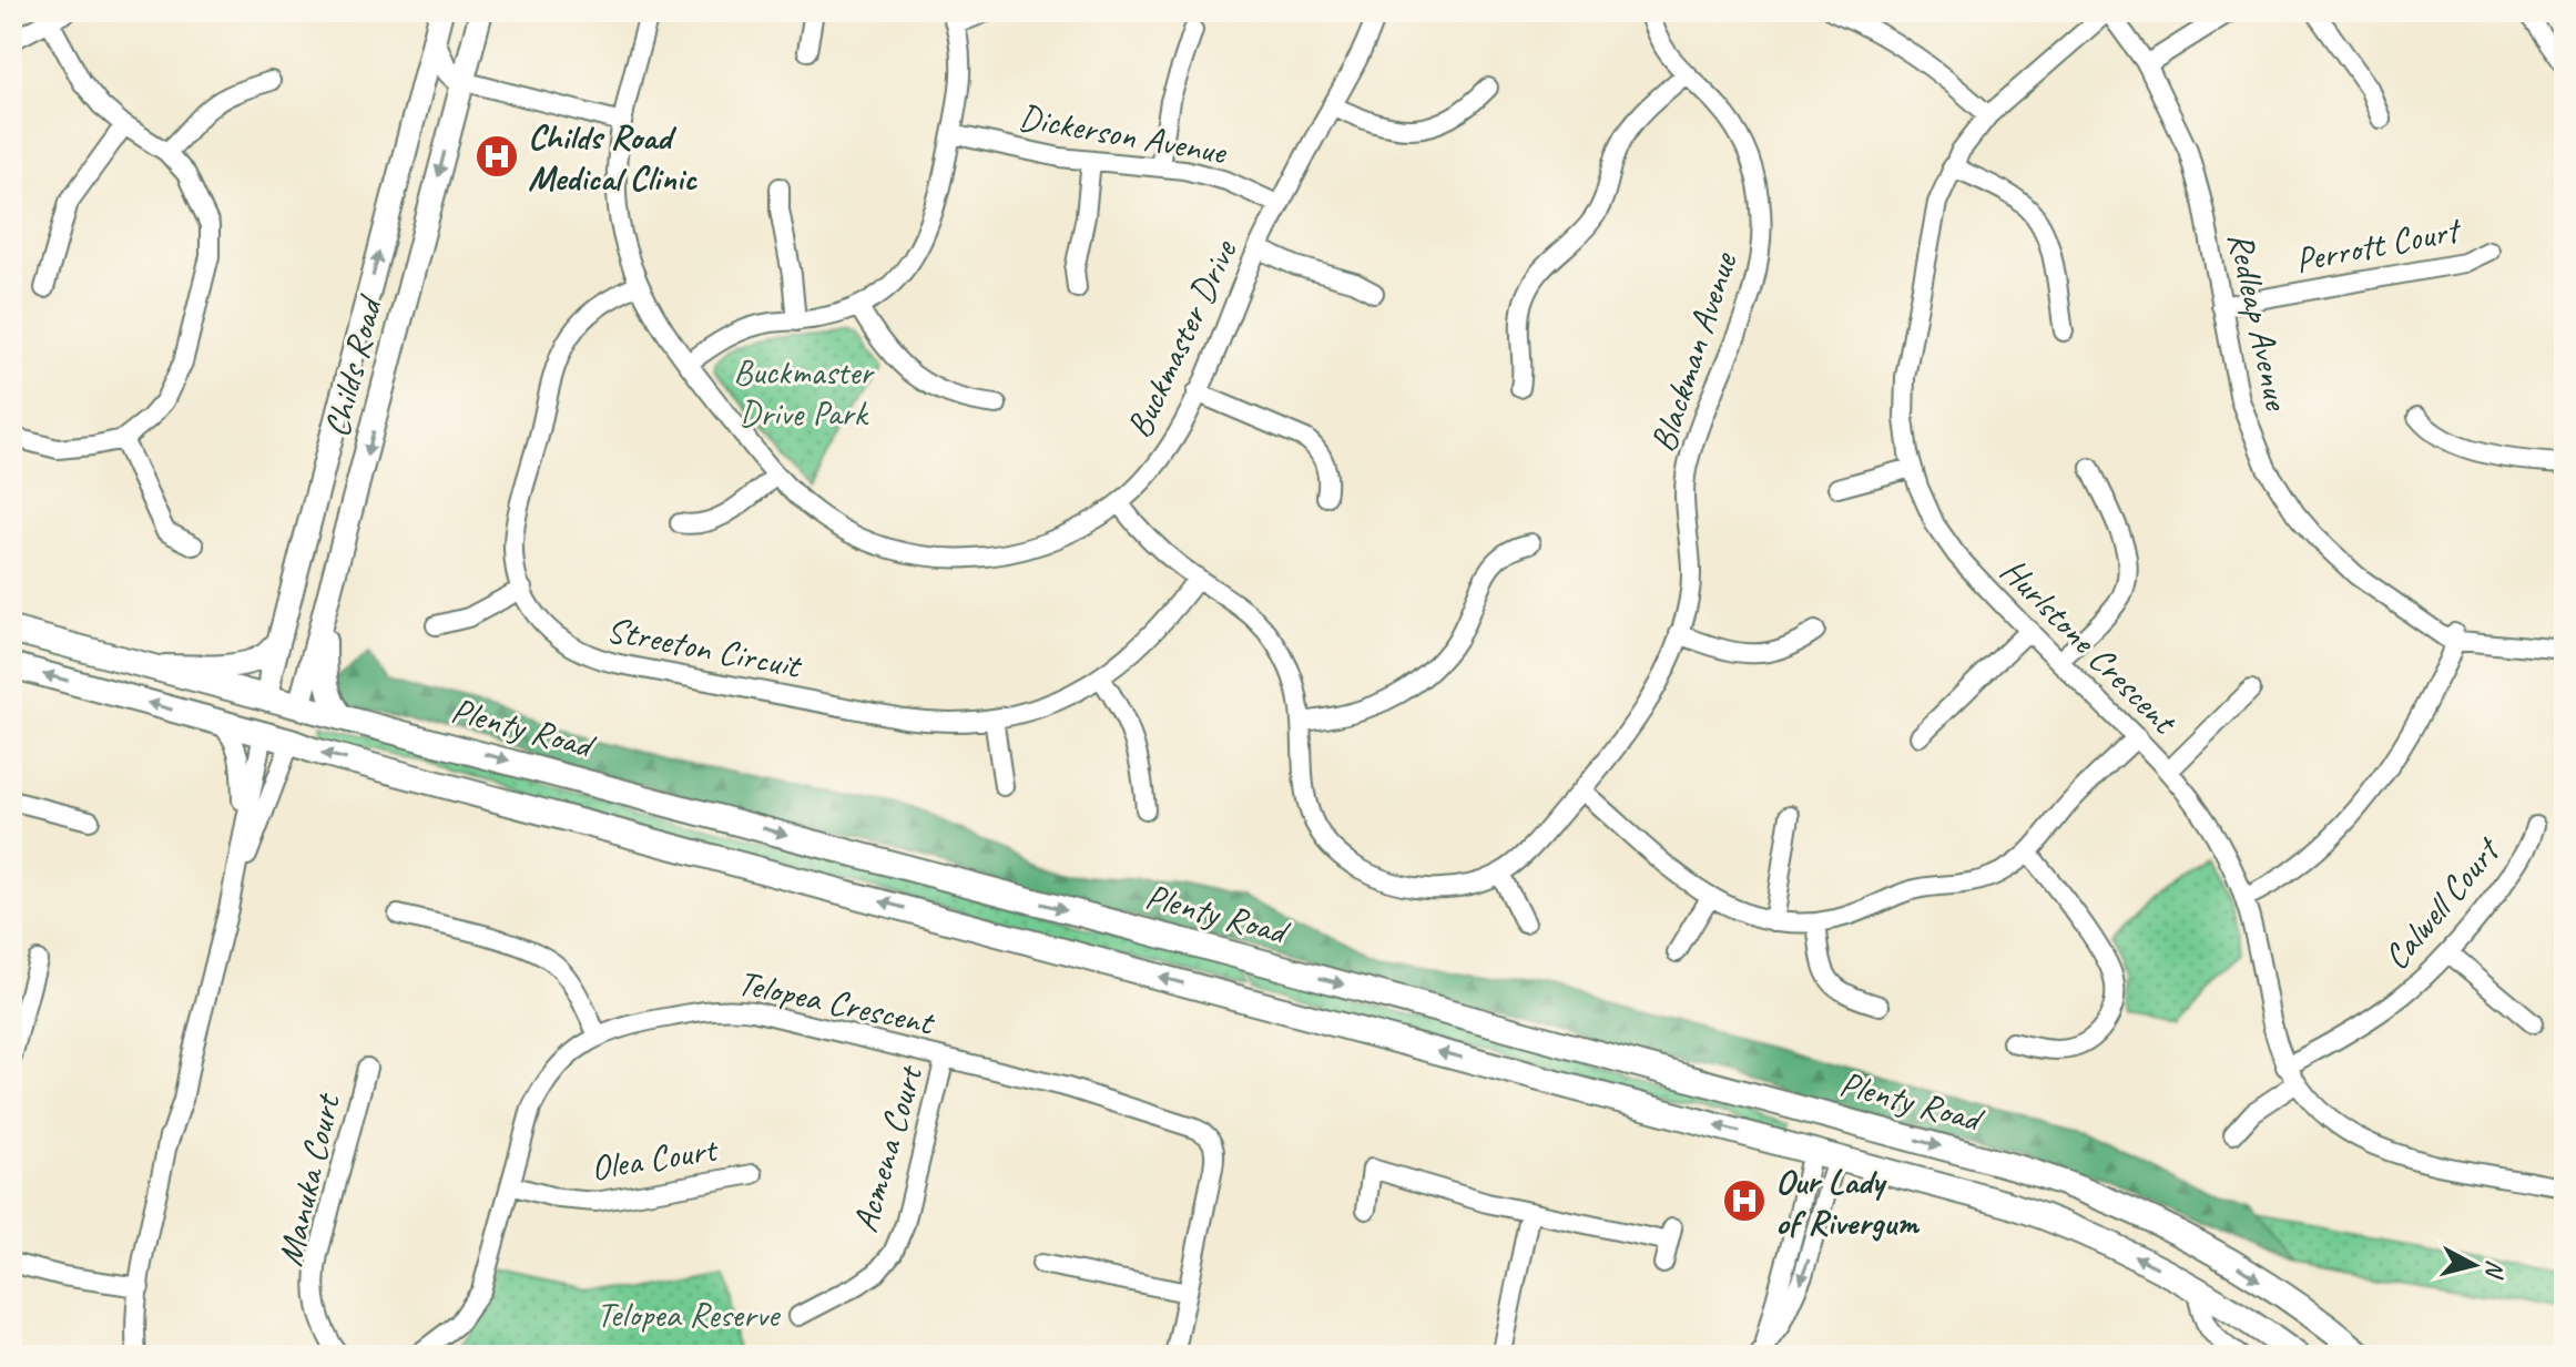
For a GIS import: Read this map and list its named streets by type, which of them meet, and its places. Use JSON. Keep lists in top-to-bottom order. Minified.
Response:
{"streets":{"highway":["Childs Road","Plenty Road"],"street":["Dickerson Avenue","Perrott Court","Redleap Avenue","Buckmaster Drive","Blackman Avenue","Hurlstone Crescent","Streeton Circuit","Calwell Court","Telopea Crescent","Acmena Court","Olea Court","Manuka Court"]},"crossings":[["Dickerson Avenue","Buckmaster Drive"],["Perrott Court","Redleap Avenue"],["Redleap Avenue","Hurlstone Crescent"],["Buckmaster Drive","Blackman Avenue"],["Buckmaster Drive","Streeton Circuit"],["Blackman Avenue","Streeton Circuit"],["Childs Road","Plenty Road"],["Hurlstone Crescent","Calwell Court"],["Telopea Crescent","Acmena Court"],["Telopea Crescent","Olea Court"]],"parks":["Buckmaster Drive Park","Telopea Reserve"],"places":{"hospital":["Childs Road Medical Clinic","Our Lady of Rivergum"]},"north":"right"}
